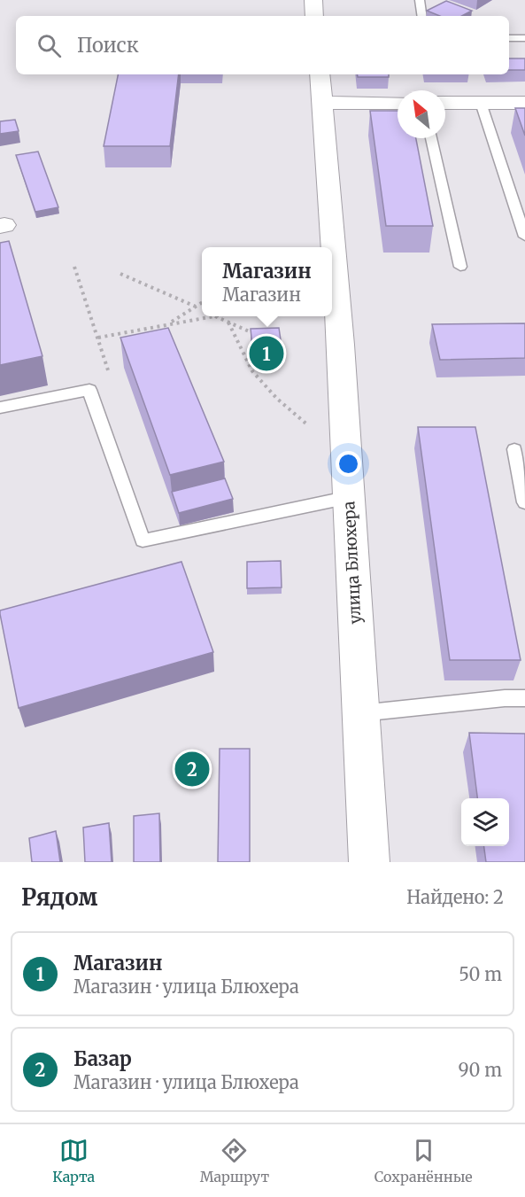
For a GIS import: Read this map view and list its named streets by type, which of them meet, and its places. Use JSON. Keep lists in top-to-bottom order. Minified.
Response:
{"streets":{"street":["улица Блюхера"]},"north":"top left","page":{"search":"Поиск","popup":["Магазин","Магазин"],"pins":["1","2"],"heading":["Рядом","Найдено: 2"],"list":[{"mark":"1","name":"Магазин","note":"Магазин · улица Блюхера","value":"50 m"},{"mark":"2","name":"Базар","note":"Магазин · улица Блюхера","value":"90 m"}],"nav":["Карта","Маршрут","Сохранённые"]}}
